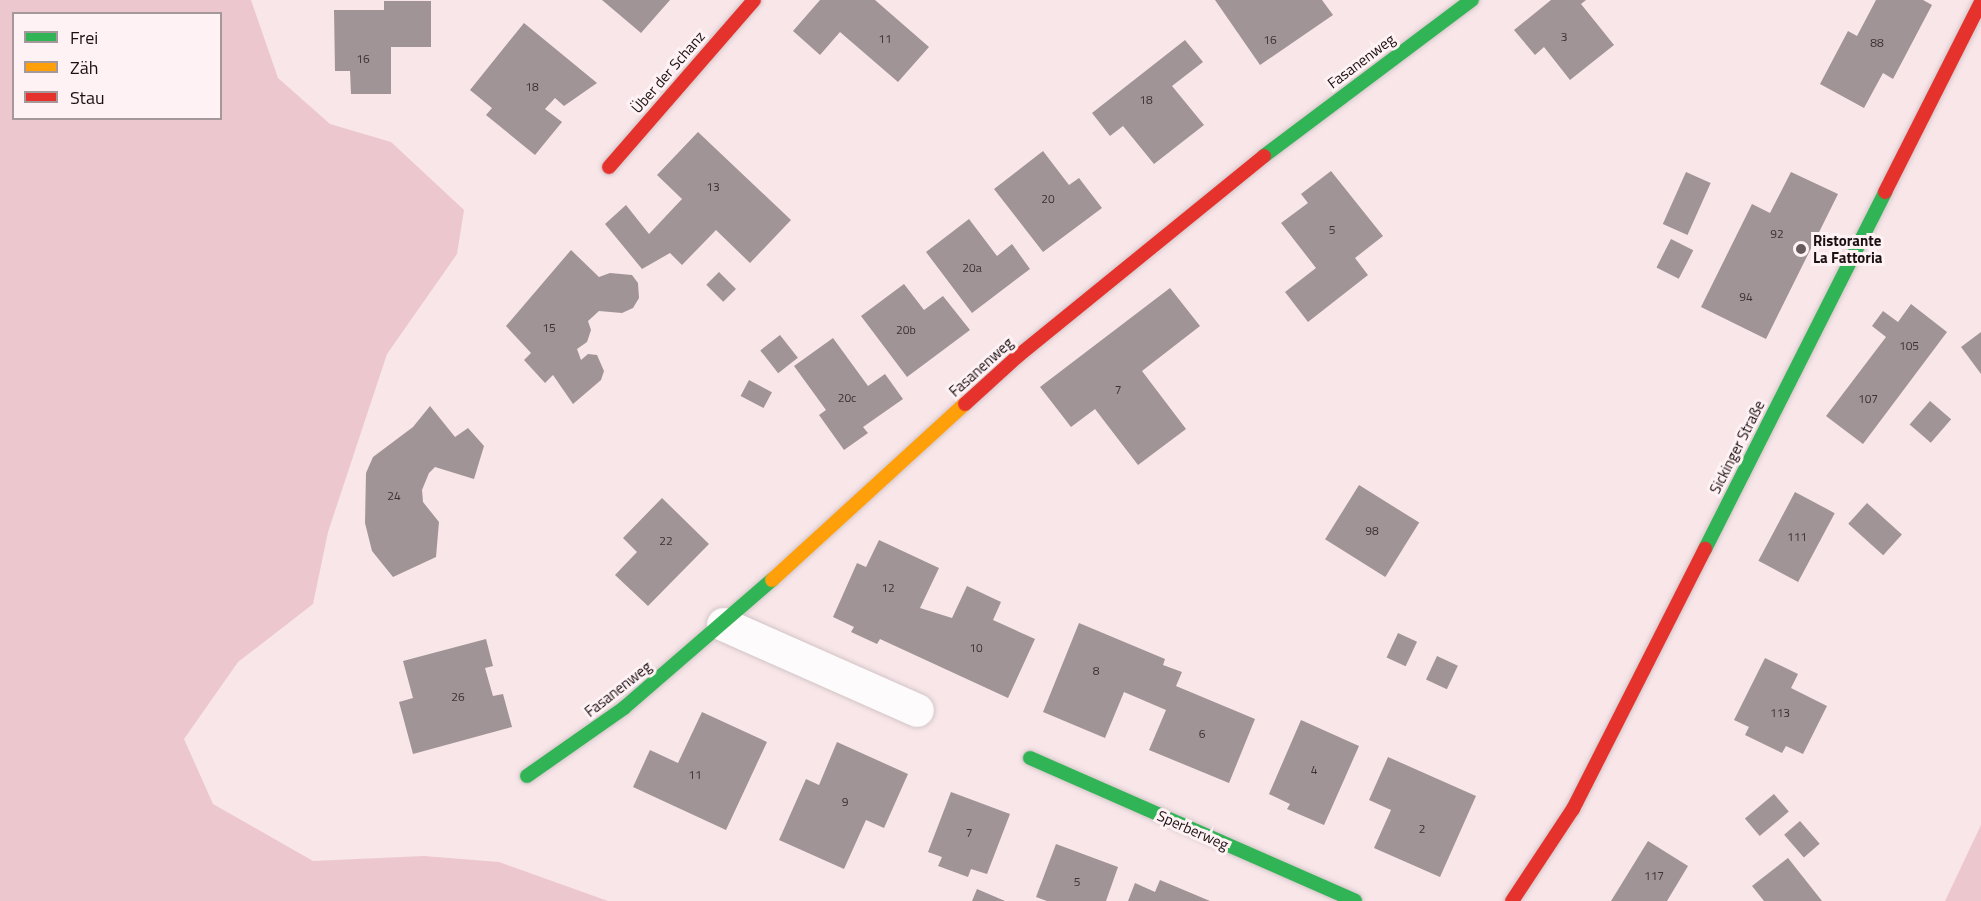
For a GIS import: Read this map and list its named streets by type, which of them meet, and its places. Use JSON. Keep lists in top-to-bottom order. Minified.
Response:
{"streets":{"street":["Fasanenweg","Über der Schanz","Sickinger Straße","Sperberweg"]},"places":["Ristorante La Fattoria"],"house_numbers":["3","11","16","88","16","18","18","13","20","5","92","20a","94","15","20b","105","7","20c","107","24","98","111","22","12","10","8","26","113","6","4","11","9","2","7","117","5"],"legend":["Frei","Zäh","Stau"]}
